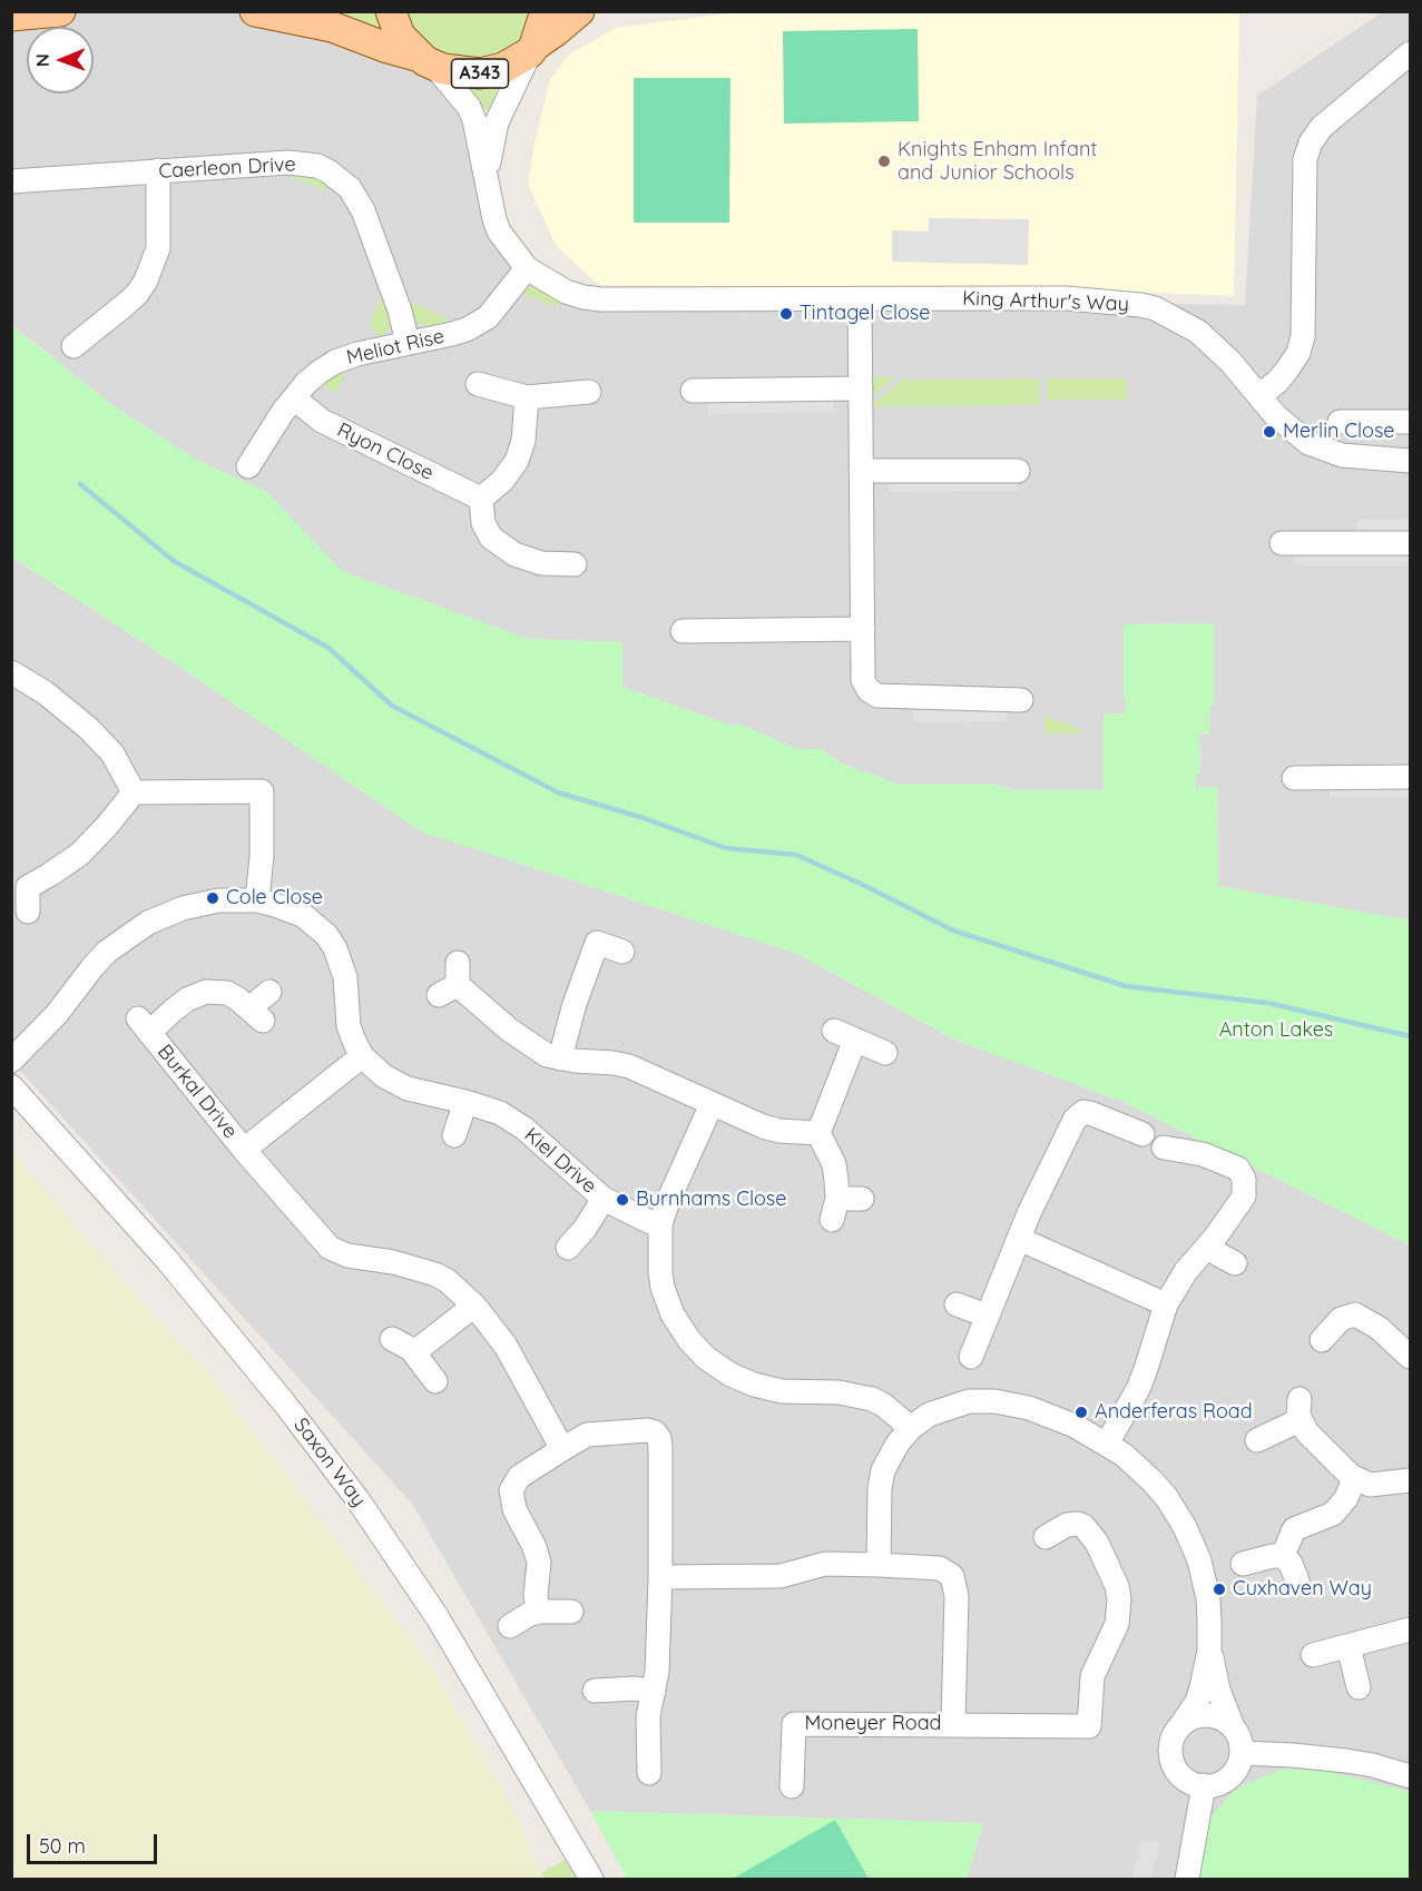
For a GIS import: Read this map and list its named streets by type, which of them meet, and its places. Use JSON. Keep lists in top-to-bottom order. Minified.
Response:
{"streets":{"main road":["A343"],"street":["Caerleon Drive","King Arthur's Way","Meliot Rise","Ryon Close","Burkal Drive","Kiel Drive","Saxon Way","Moneyer Road"]},"crossings":[["A343","King Arthur's Way"],["Caerleon Drive","Meliot Rise"],["King Arthur's Way","Meliot Rise"],["Meliot Rise","Ryon Close"]],"parks":["Anton Lakes"],"places":["Knights Enham Infant and Junior Schools","Tintagel Close","Merlin Close","Cole Close","Burnhams Close","Anderferas Road","Cuxhaven Way"],"scale_bar":"50 m","north":"left"}
